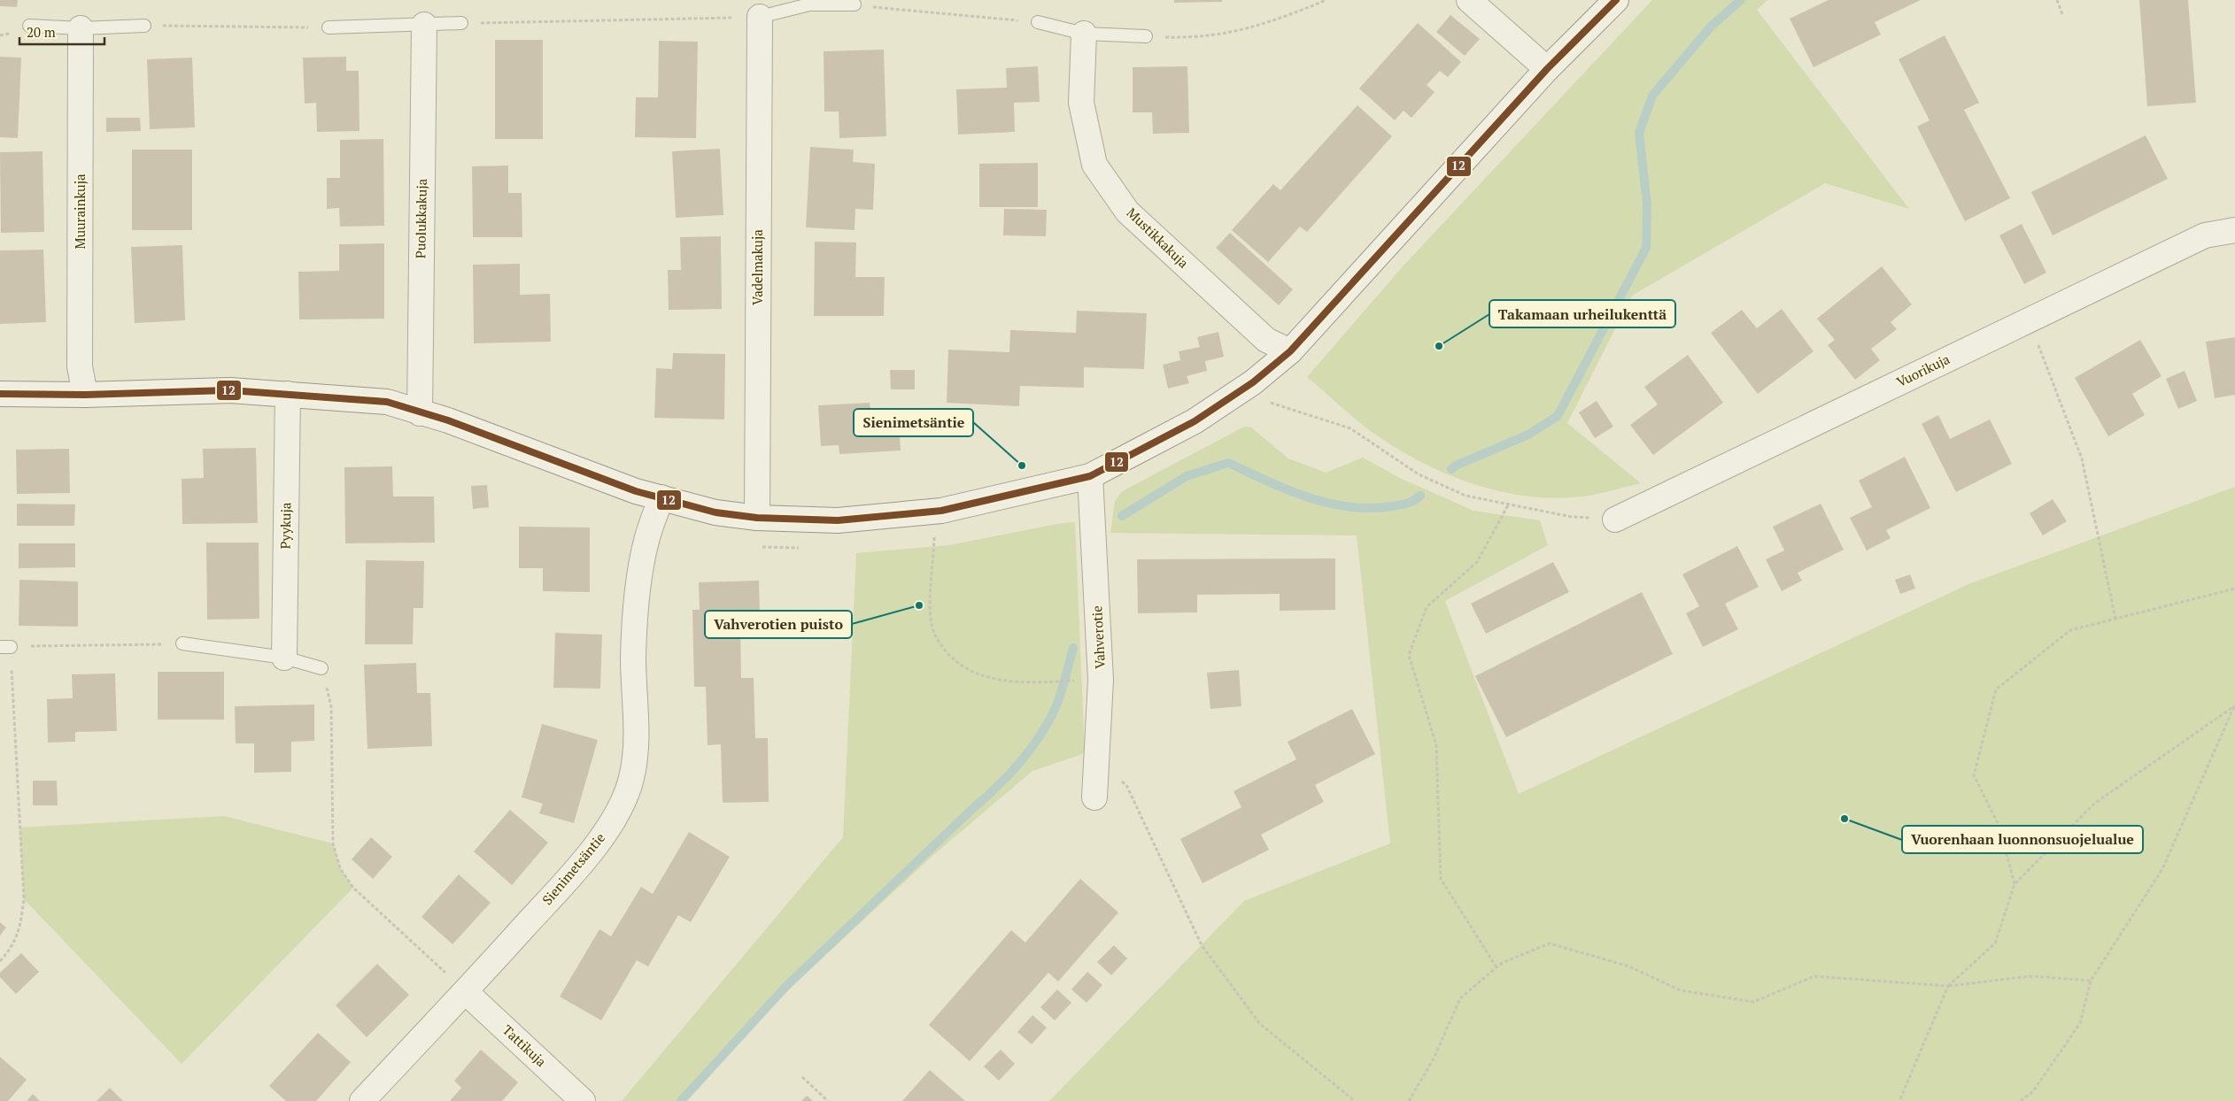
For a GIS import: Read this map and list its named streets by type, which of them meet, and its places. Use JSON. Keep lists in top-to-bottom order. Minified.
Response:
{"streets":{"street":["Muurainkuja","Puolukkakuja","Mustikkakuja","Vadelmakuja","Vuorikuja","Pyykuja","Vahverotie","Sienimetsäntie","Tattikuja"]},"crossings":[["Sienimetsäntie","Tattikuja"]],"places":["Takamaan urheilukenttä","Sienimetsäntie","Vahverotien puisto","Vuorenhaan luonnonsuojelualue"],"lines":["transit line 12"],"scale_bar":"20 m"}
